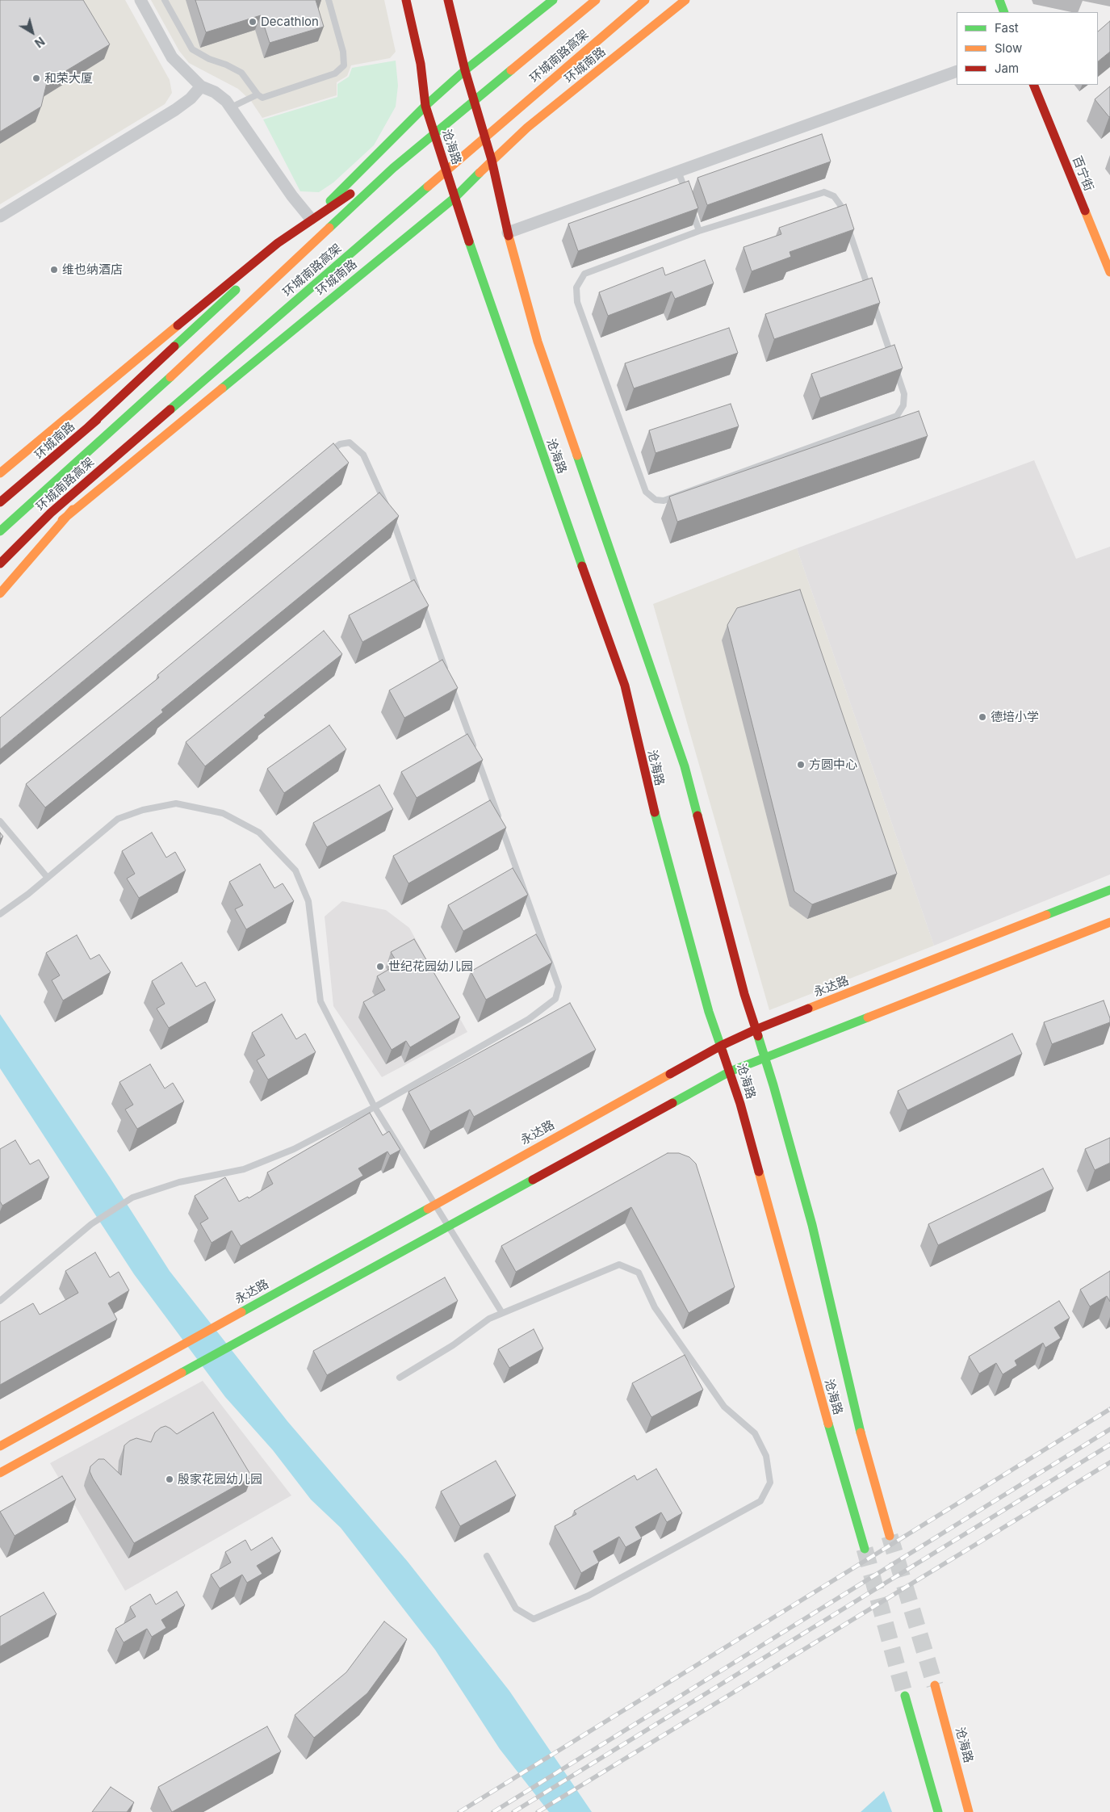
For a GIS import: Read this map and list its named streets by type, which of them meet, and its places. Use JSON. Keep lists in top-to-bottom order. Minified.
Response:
{"streets":{"main road":["环城南路高架","环城南路","沧海路","百宁街","永达路"]},"crossings":[["环城南路","沧海路"],["沧海路","永达路"]],"places":["Decathlon","和荣大厦","维也纳酒店","德培小学","方圆中心","世纪花园幼儿园","殷家花园幼儿园"],"legend":["Fast","Slow","Jam"],"north":"bottom right"}
